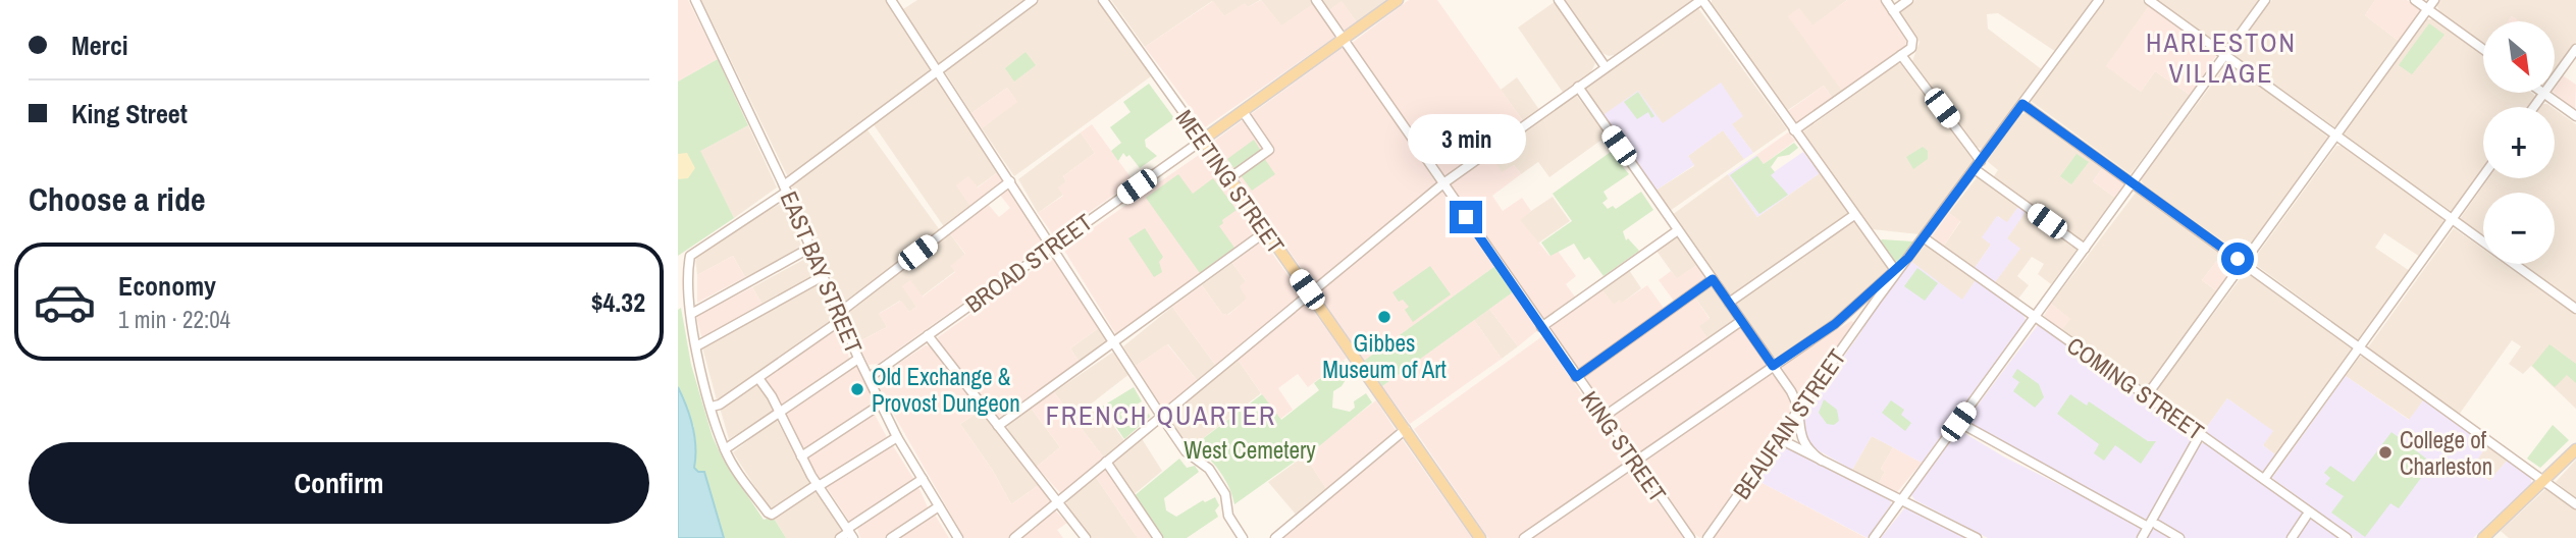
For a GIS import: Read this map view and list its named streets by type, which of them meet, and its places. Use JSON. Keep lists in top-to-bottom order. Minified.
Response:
{"streets":{"main road":["MEETING STREET","BROAD STREET"],"street":["EAST BAY STREET","COMING STREET","BEAUFAIN STREET","KING STREET"]},"crossings":[["MEETING STREET","BROAD STREET"],["BROAD STREET","EAST BAY STREET"],["BROAD STREET","KING STREET"],["COMING STREET","BEAUFAIN STREET"]],"districts":["HARLESTON VILLAGE","FRENCH QUARTER"],"parks":["West Cemetery"],"places":["Gibbes Museum of Art","Old Exchange & Provost Dungeon","College of Charleston"],"north":"bottom right","page":{"banner":["Merci","King Street"],"map_buttons":["+","−"],"bubble":"3 min","heading":"Choose a ride","list":[{"name":"Economy","note":"1 min · 22:04","value":"$4.32"}],"buttons":"Confirm"}}
